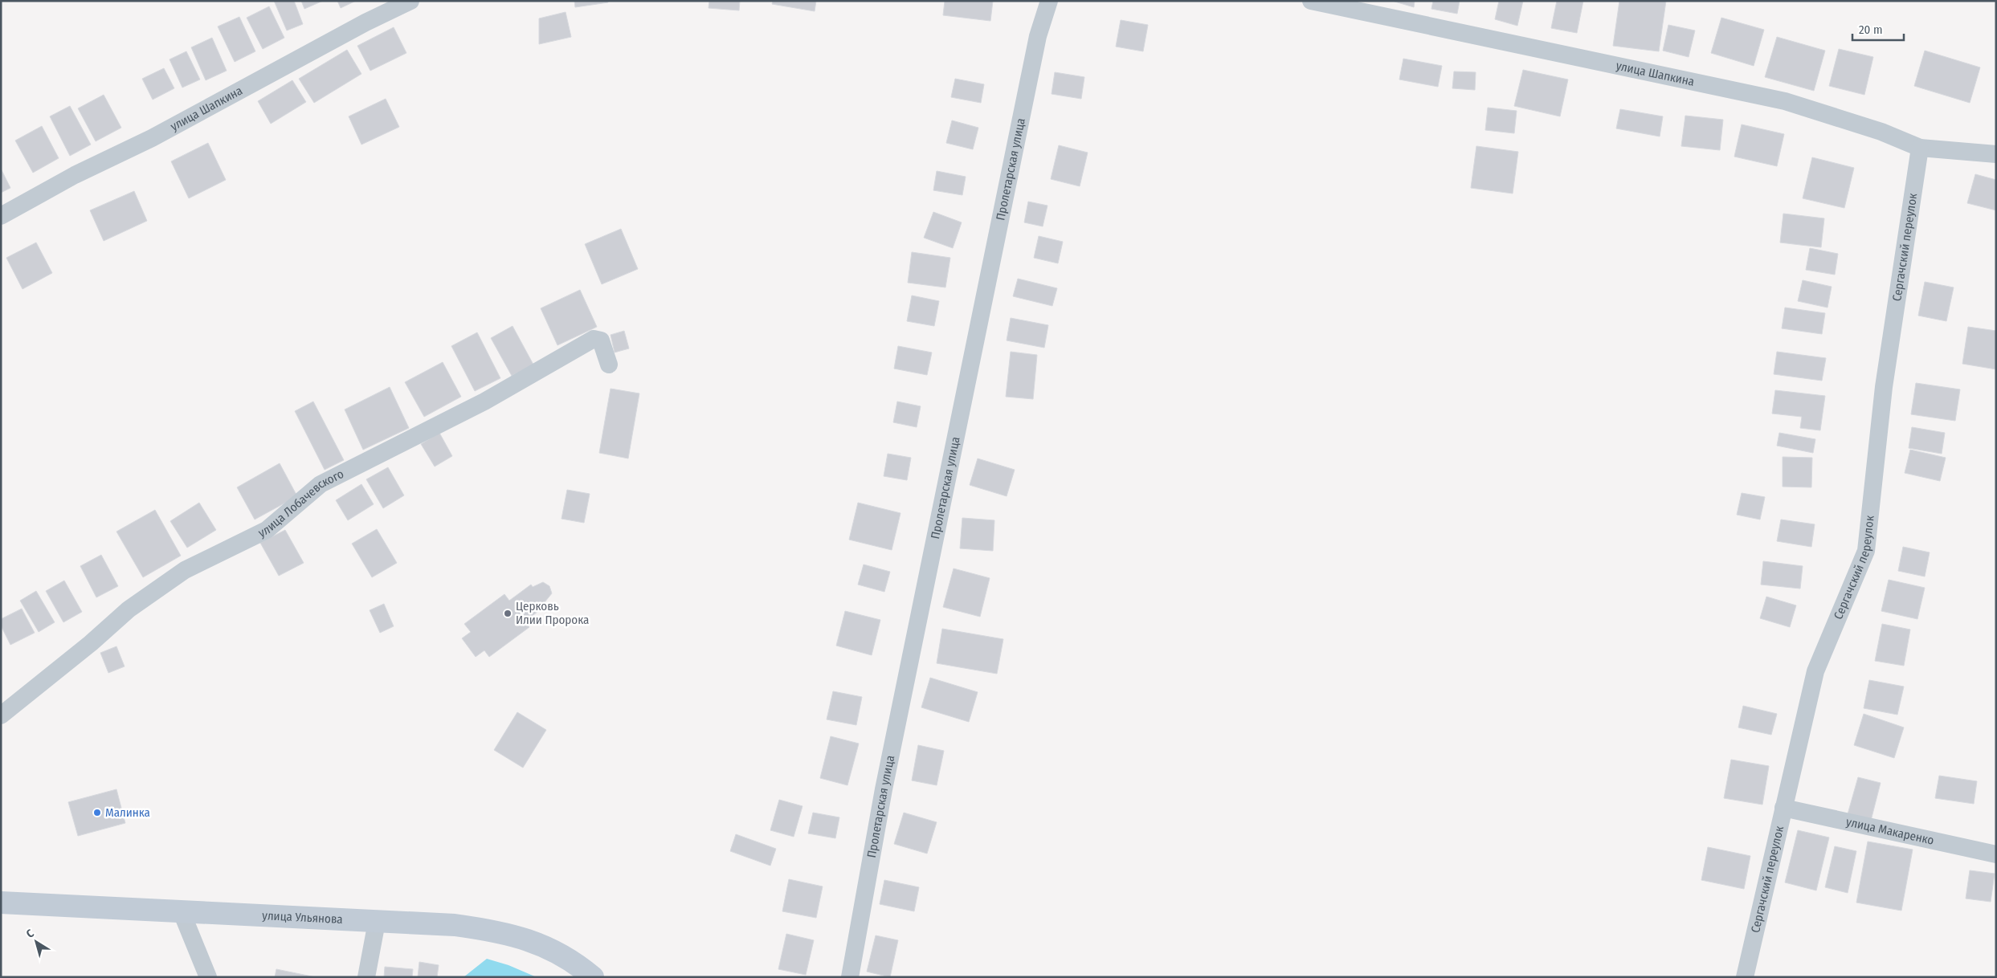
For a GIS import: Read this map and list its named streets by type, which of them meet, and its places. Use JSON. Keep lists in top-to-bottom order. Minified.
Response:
{"streets":{"main road":["улица Ульянова"],"street":["улица Шапкина","Пролетарская улица","Сергачский переулок","улица Лобачевского","улица Макаренко"]},"crossings":[["улица Шапкина","Сергачский переулок"],["Сергачский переулок","улица Макаренко"]],"places":["Церковь Илии Пророка","Малинка"],"scale_bar":"20 m","north":"top left"}
